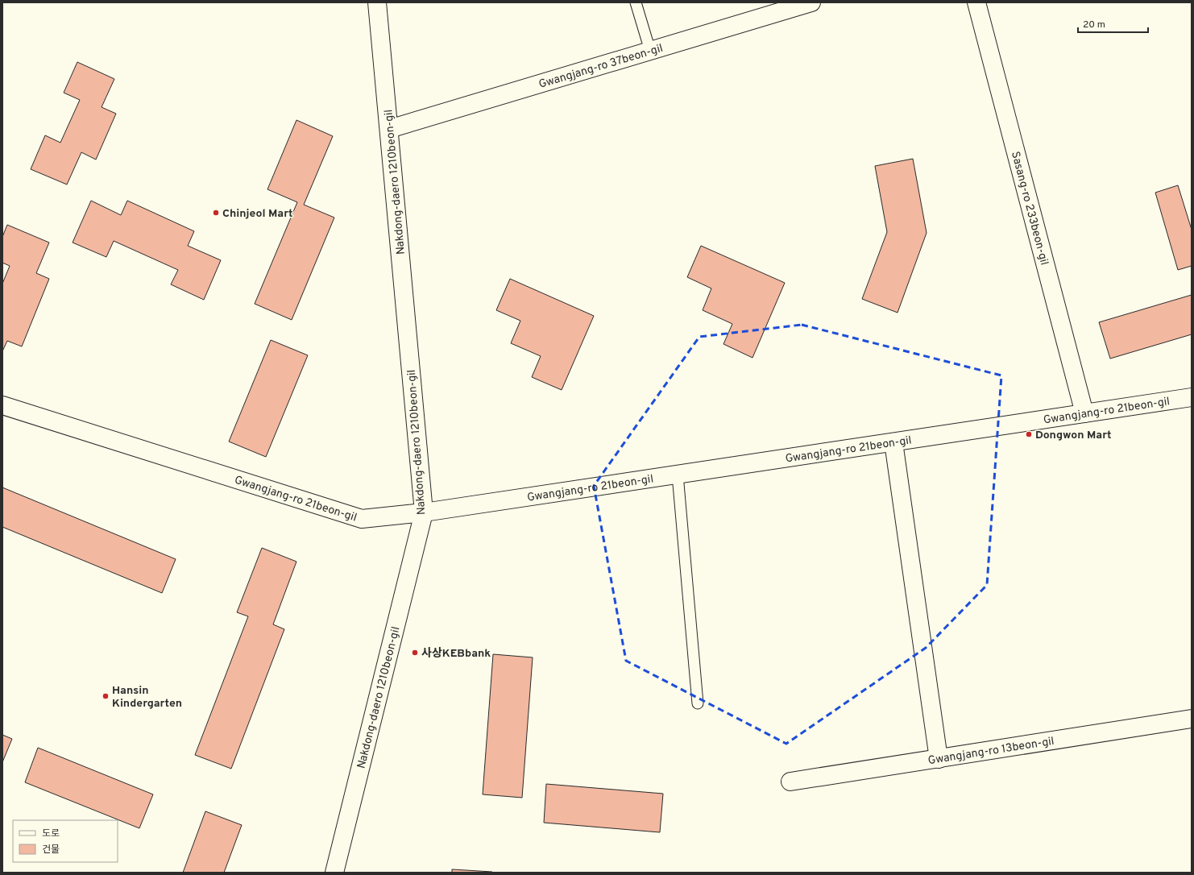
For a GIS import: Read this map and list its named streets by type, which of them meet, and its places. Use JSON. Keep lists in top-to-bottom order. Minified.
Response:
{"streets":{"street":["Gwangjang-ro 37beon-gil","Nakdong-daero 1210beon-gil","Sasang-ro 233beon-gil","Gwangjang-ro 21beon-gil","Gwangjang-ro 13beon-gil"]},"crossings":[["Gwangjang-ro 37beon-gil","Nakdong-daero 1210beon-gil"],["Nakdong-daero 1210beon-gil","Gwangjang-ro 21beon-gil"],["Sasang-ro 233beon-gil","Gwangjang-ro 21beon-gil"]],"places":["Chinjeol Mart","Dongwon Mart","사상KEBbank","Hansin Kindergarten"],"legend":["도로","건물"],"scale_bar":"20 m"}
